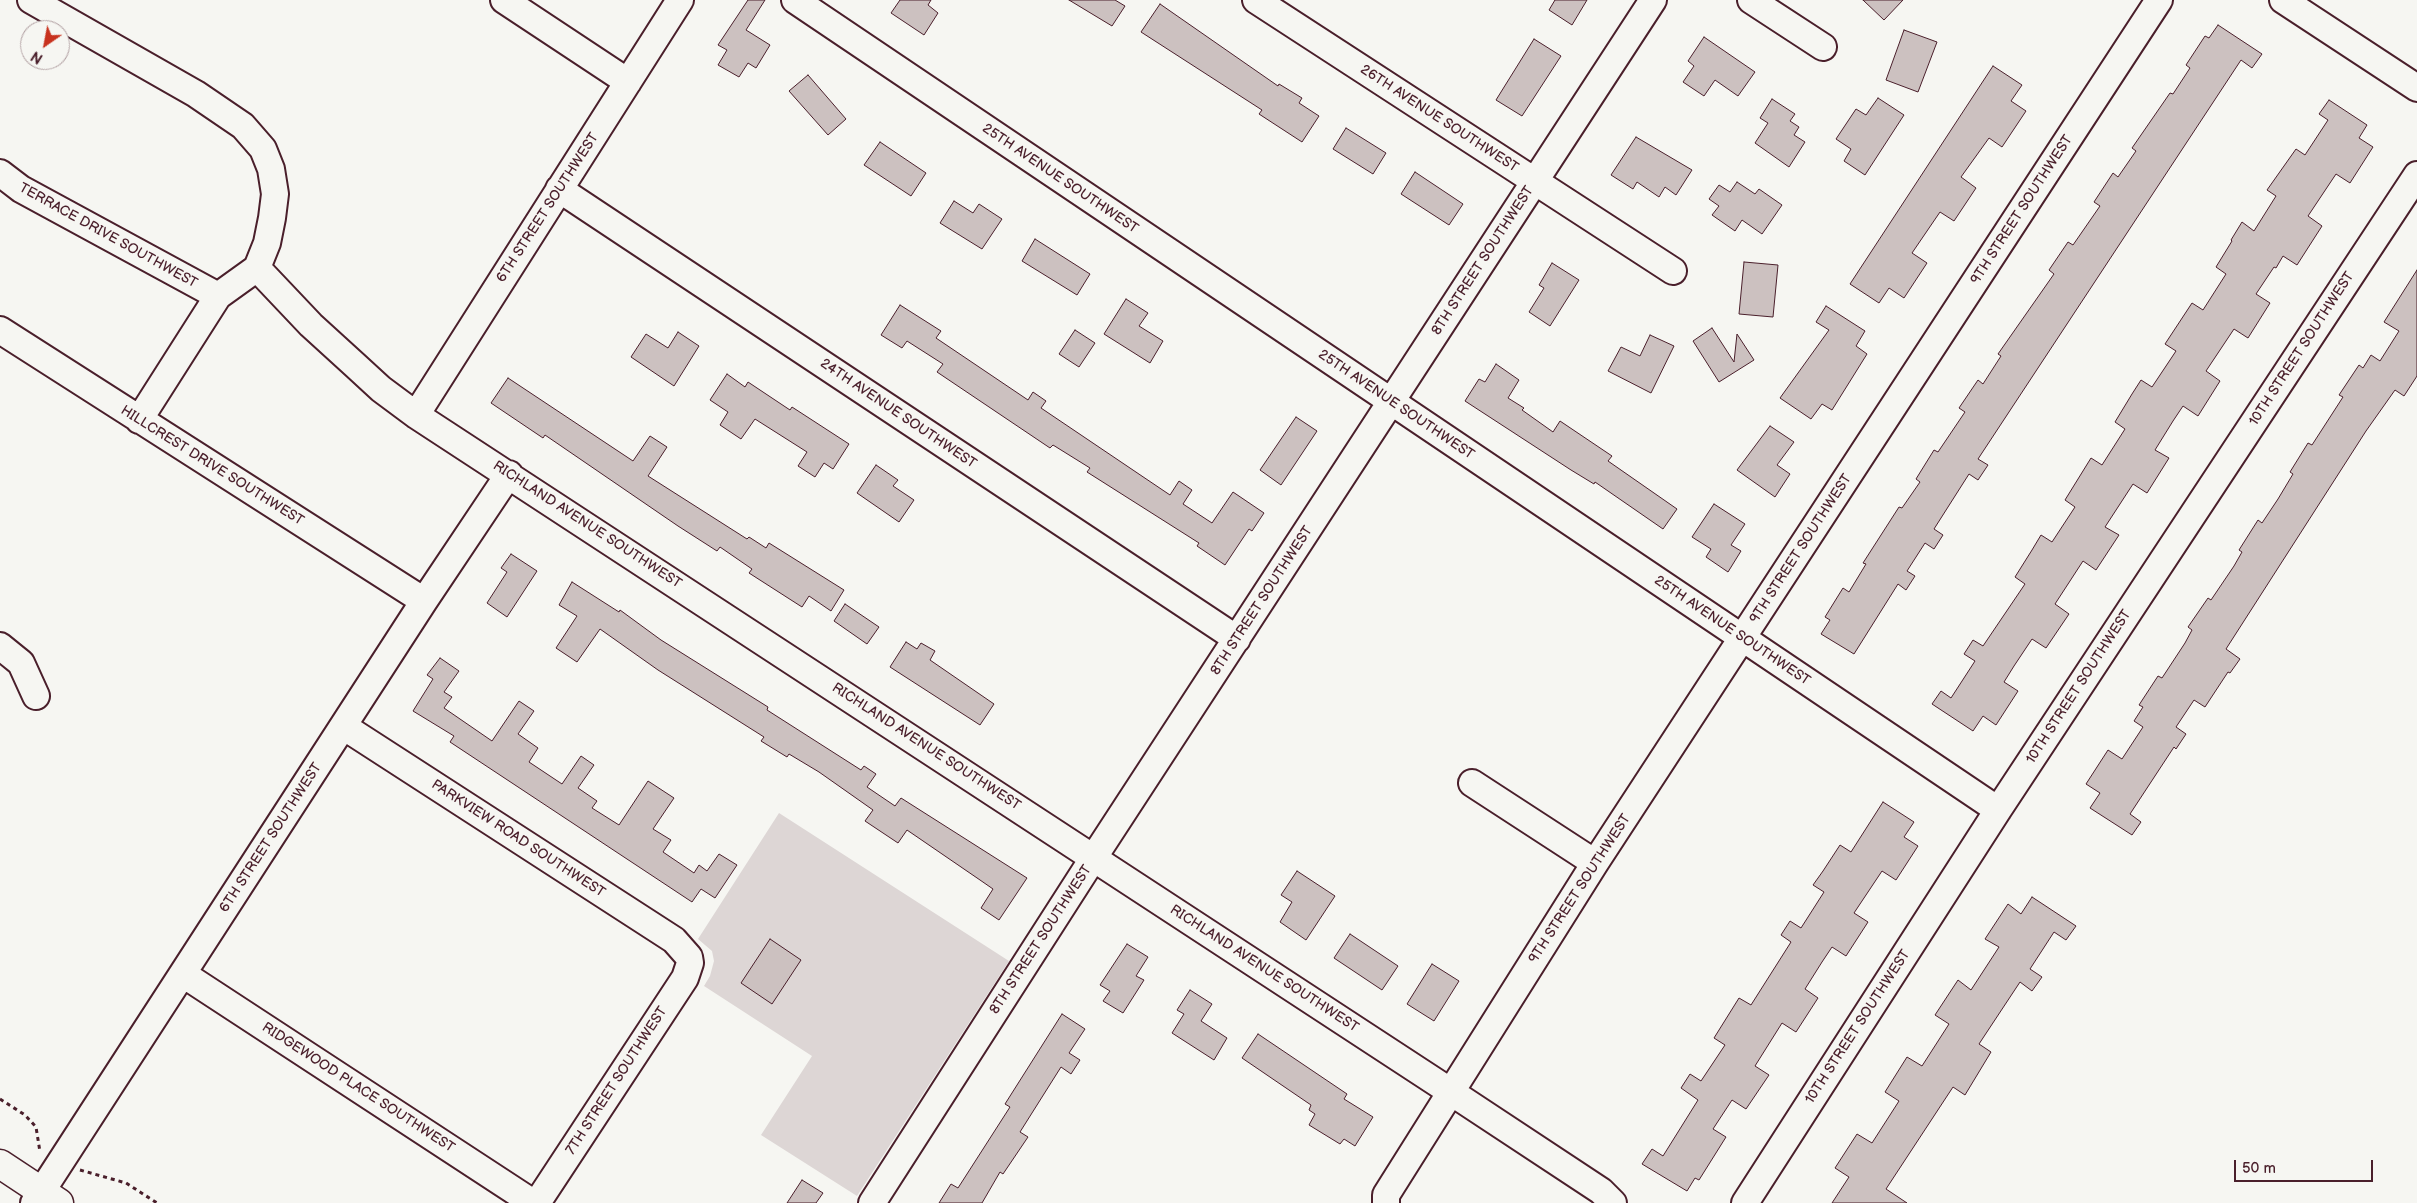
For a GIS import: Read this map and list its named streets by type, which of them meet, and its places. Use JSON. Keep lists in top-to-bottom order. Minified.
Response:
{"streets":{"street":["26TH AVENUE SOUTHWEST","25TH AVENUE SOUTHWEST","6TH STREET SOUTHWEST","9TH STREET SOUTHWEST","TERRACE DRIVE SOUTHWEST","8TH STREET SOUTHWEST","10TH STREET SOUTHWEST","24TH AVENUE SOUTHWEST","HILLCREST DRIVE SOUTHWEST","RICHLAND AVENUE SOUTHWEST","PARKVIEW ROAD SOUTHWEST","7TH STREET SOUTHWEST","RIDGEWOOD PLACE SOUTHWEST"]},"crossings":[["26TH AVENUE SOUTHWEST","8TH STREET SOUTHWEST"],["25TH AVENUE SOUTHWEST","9TH STREET SOUTHWEST"],["25TH AVENUE SOUTHWEST","8TH STREET SOUTHWEST"],["25TH AVENUE SOUTHWEST","10TH STREET SOUTHWEST"],["6TH STREET SOUTHWEST","24TH AVENUE SOUTHWEST"],["6TH STREET SOUTHWEST","HILLCREST DRIVE SOUTHWEST"],["6TH STREET SOUTHWEST","RICHLAND AVENUE SOUTHWEST"],["6TH STREET SOUTHWEST","PARKVIEW ROAD SOUTHWEST"],["6TH STREET SOUTHWEST","RIDGEWOOD PLACE SOUTHWEST"],["9TH STREET SOUTHWEST","RICHLAND AVENUE SOUTHWEST"],["8TH STREET SOUTHWEST","24TH AVENUE SOUTHWEST"],["8TH STREET SOUTHWEST","RICHLAND AVENUE SOUTHWEST"],["PARKVIEW ROAD SOUTHWEST","7TH STREET SOUTHWEST"]],"scale_bar":"50 m","north":"bottom left"}
